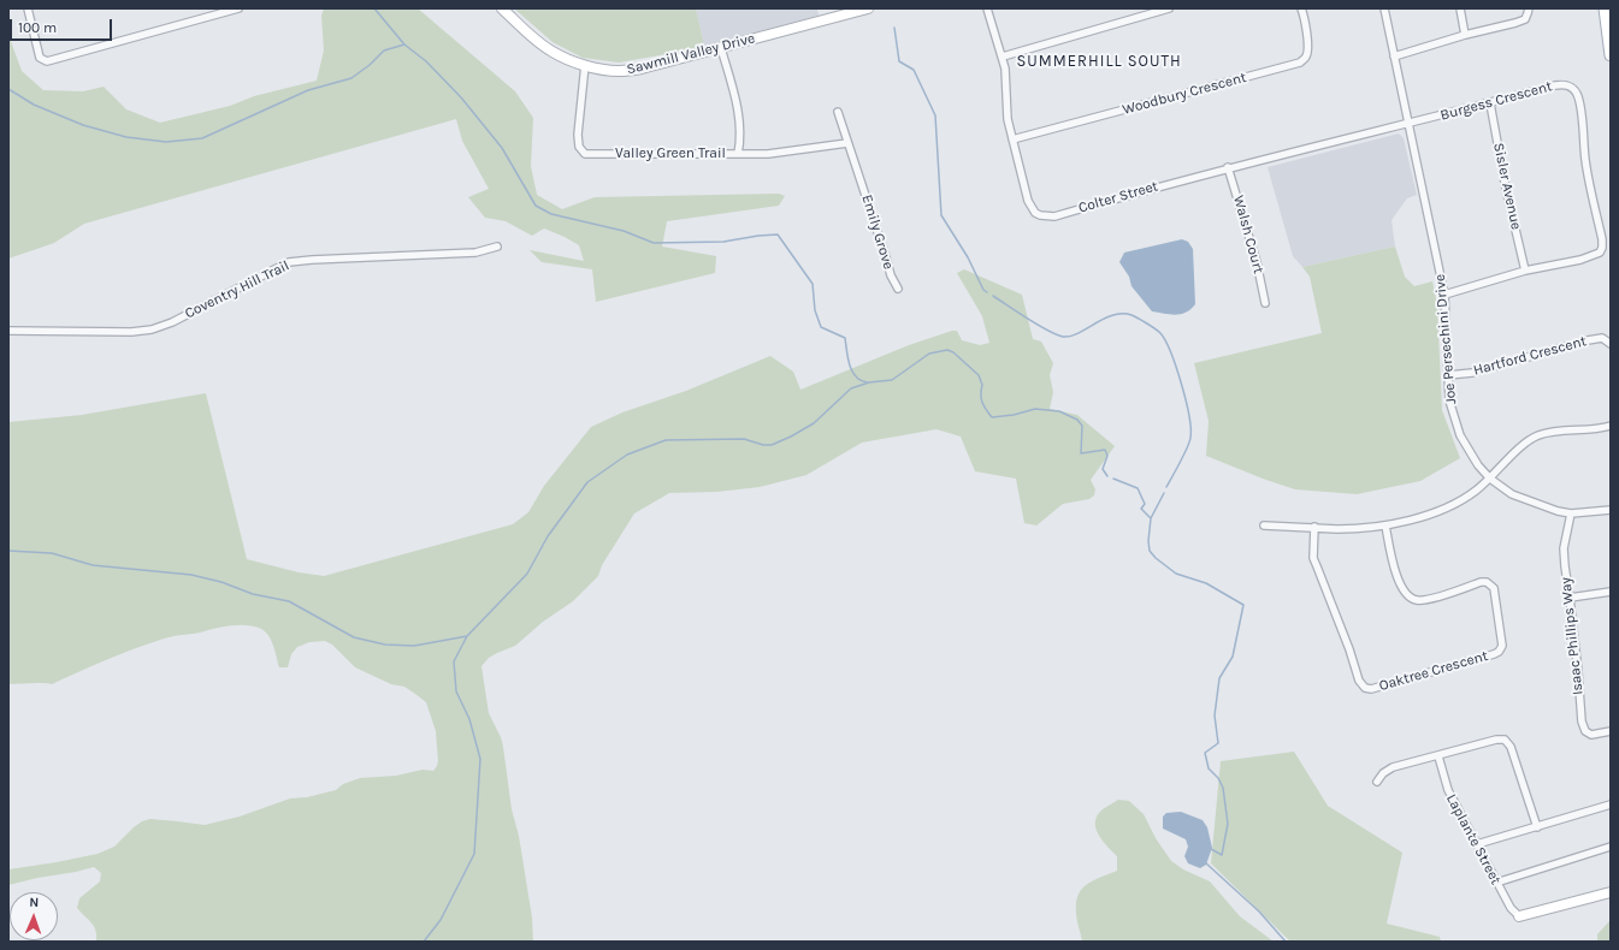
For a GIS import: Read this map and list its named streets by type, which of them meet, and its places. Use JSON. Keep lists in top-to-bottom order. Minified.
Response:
{"streets":{"street":["Sawmill Valley Drive","Woodbury Crescent","Burgess Crescent","Valley Green Trail","Sisler Avenue","Colter Street","Emily Grove","Walsh Court","Coventry Hill Trail","Joe Persechini Drive","Hartford Crescent","Isaac Phillips Way","Oaktree Crescent","Laplante Street"]},"crossings":[["Sawmill Valley Drive","Valley Green Trail"],["Woodbury Crescent","Colter Street"],["Burgess Crescent","Sisler Avenue"],["Burgess Crescent","Colter Street"],["Burgess Crescent","Joe Persechini Drive"],["Valley Green Trail","Emily Grove"],["Colter Street","Walsh Court"],["Colter Street","Joe Persechini Drive"],["Joe Persechini Drive","Hartford Crescent"],["Joe Persechini Drive","Isaac Phillips Way"]],"districts":["SUMMERHILL SOUTH"],"scale_bar":"100 m","north":"top"}
